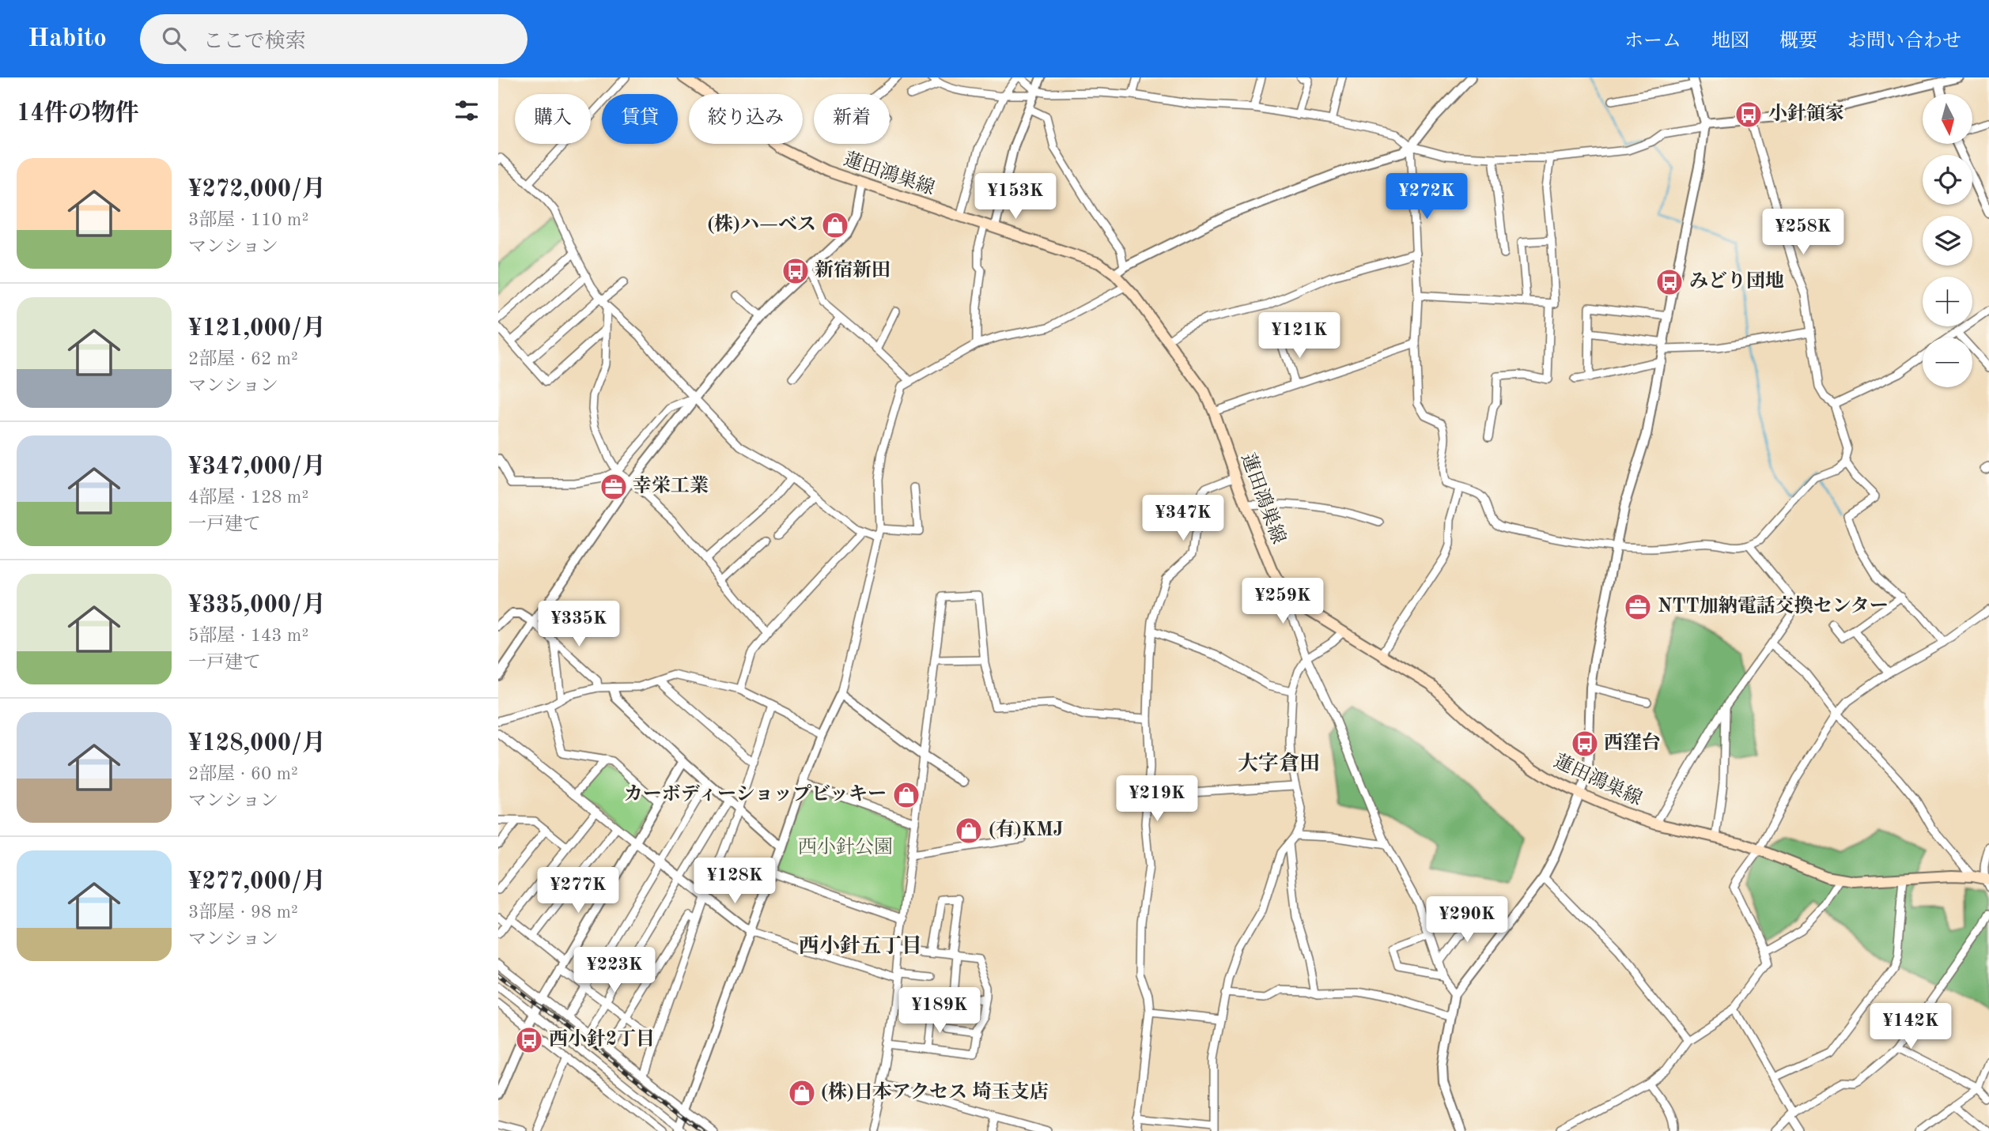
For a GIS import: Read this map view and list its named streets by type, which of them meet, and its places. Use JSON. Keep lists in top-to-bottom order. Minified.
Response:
{"streets":{"main road":["蓮田鴻巣線"]},"districts":["大字倉田","西小針五丁目"],"parks":["西小針公園"],"places":{"bus stop":["小針領家","新宿新田","みどり団地","西窪台","西小針2丁目"],"shop":["(株)ハ―ベス","カーボディーショップビッキー","(有)KMJ","(株)日本アクセス 埼玉支店"],"office":["幸栄工業","NTT加納電話交換センター"]},"north":"bottom","page":{"header":"Habito","search":"ここで検索","nav":["ホーム","地図","概要","お問い合わせ"],"heading":"14件の物件","map_buttons":["+","−"],"chip":["購入","賃貸","絞り込み","新着"],"list":[{"name":"¥272,000/月","note":"3部屋 · 110 m² · マンション"},{"name":"¥121,000/月","note":"2部屋 · 62 m² · マンション"},{"name":"¥347,000/月","note":"4部屋 · 128 m² · 一戸建て"},{"name":"¥335,000/月","note":"5部屋 · 143 m² · 一戸建て"},{"name":"¥128,000/月","note":"2部屋 · 60 m² · マンション"},{"name":"¥277,000/月","note":"3部屋 · 98 m² · マンション"}],"price":["¥153K","¥272K","¥258K","¥121K","¥347K","¥259K","¥335K","¥219K","¥128K","¥277K","¥290K","¥223K","¥189K","¥142K"]}}
